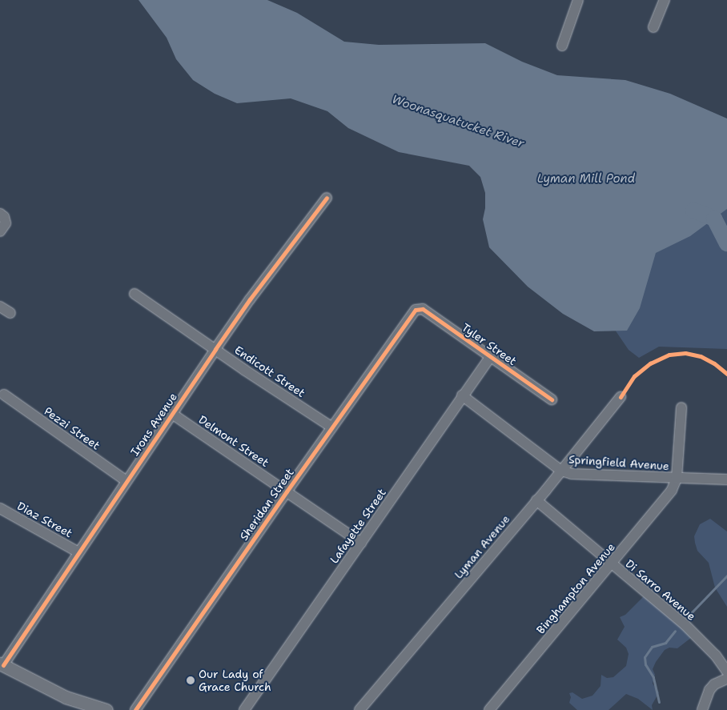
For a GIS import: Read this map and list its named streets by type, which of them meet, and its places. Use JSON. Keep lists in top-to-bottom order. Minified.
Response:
{"streets":{"street":["Tyler Street","Endicott Street","Irons Avenue","Pezzi Street","Delmont Street","Springfield Avenue","Sheridan Street","Diaz Street","Lafayette Street","Lyman Avenue","Binghampton Avenue","Di Sarro Avenue"]},"crossings":[["Tyler Street","Sheridan Street"],["Tyler Street","Lafayette Street"],["Endicott Street","Irons Avenue"],["Endicott Street","Sheridan Street"],["Irons Avenue","Pezzi Street"],["Irons Avenue","Delmont Street"],["Irons Avenue","Diaz Street"],["Delmont Street","Sheridan Street"],["Delmont Street","Lafayette Street"],["Springfield Avenue","Lafayette Street"],["Springfield Avenue","Lyman Avenue"],["Springfield Avenue","Binghampton Avenue"],["Lyman Avenue","Di Sarro Avenue"],["Binghampton Avenue","Di Sarro Avenue"]],"water":["Woonasquatucket River","Lyman Mill Pond"],"places":["Our Lady of Grace Church"]}
